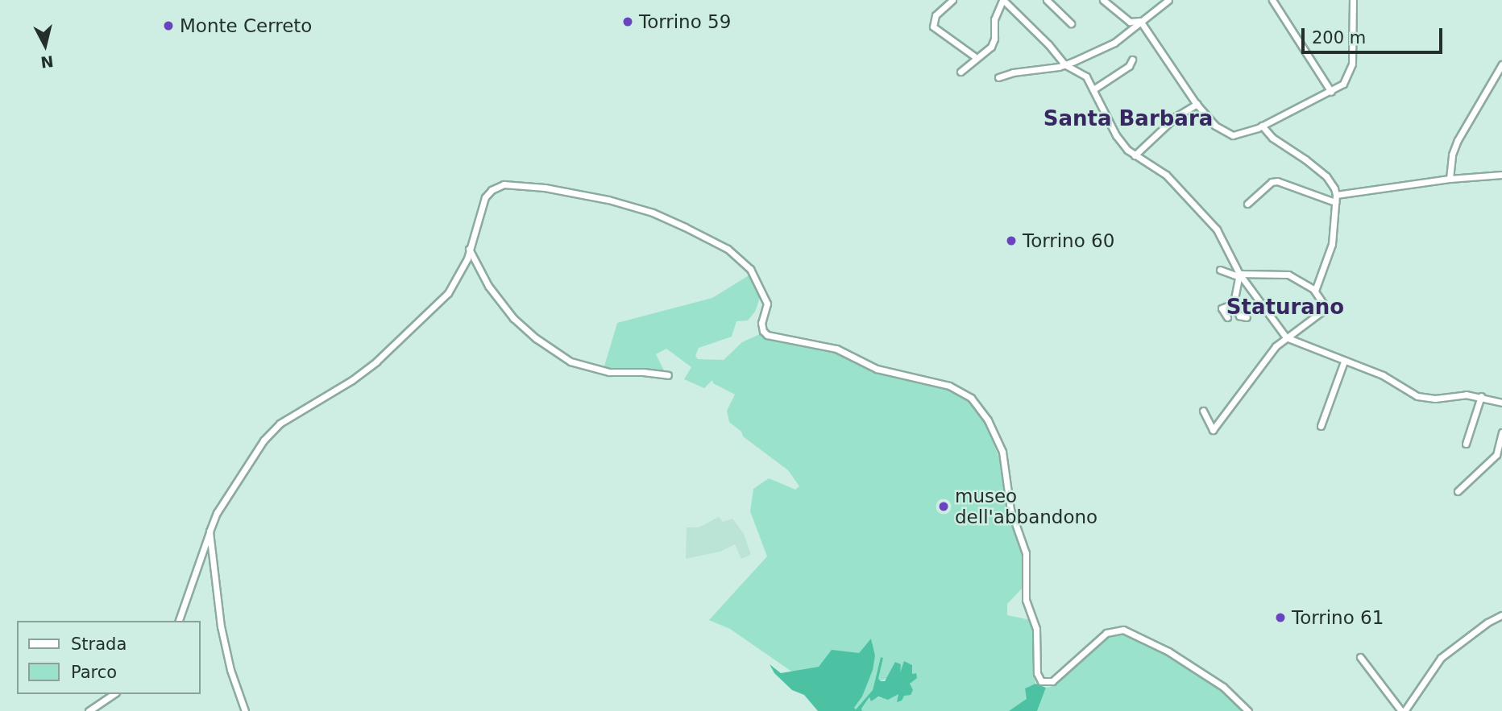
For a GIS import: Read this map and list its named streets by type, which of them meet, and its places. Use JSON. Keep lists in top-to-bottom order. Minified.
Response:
{"districts":["Santa Barbara","Staturano"],"places":["Torrino 59","Monte Cerreto","Torrino 60","museo dell'abbandono","Torrino 61"],"legend":["Strada","Parco"],"scale_bar":"200 m","north":"bottom"}
